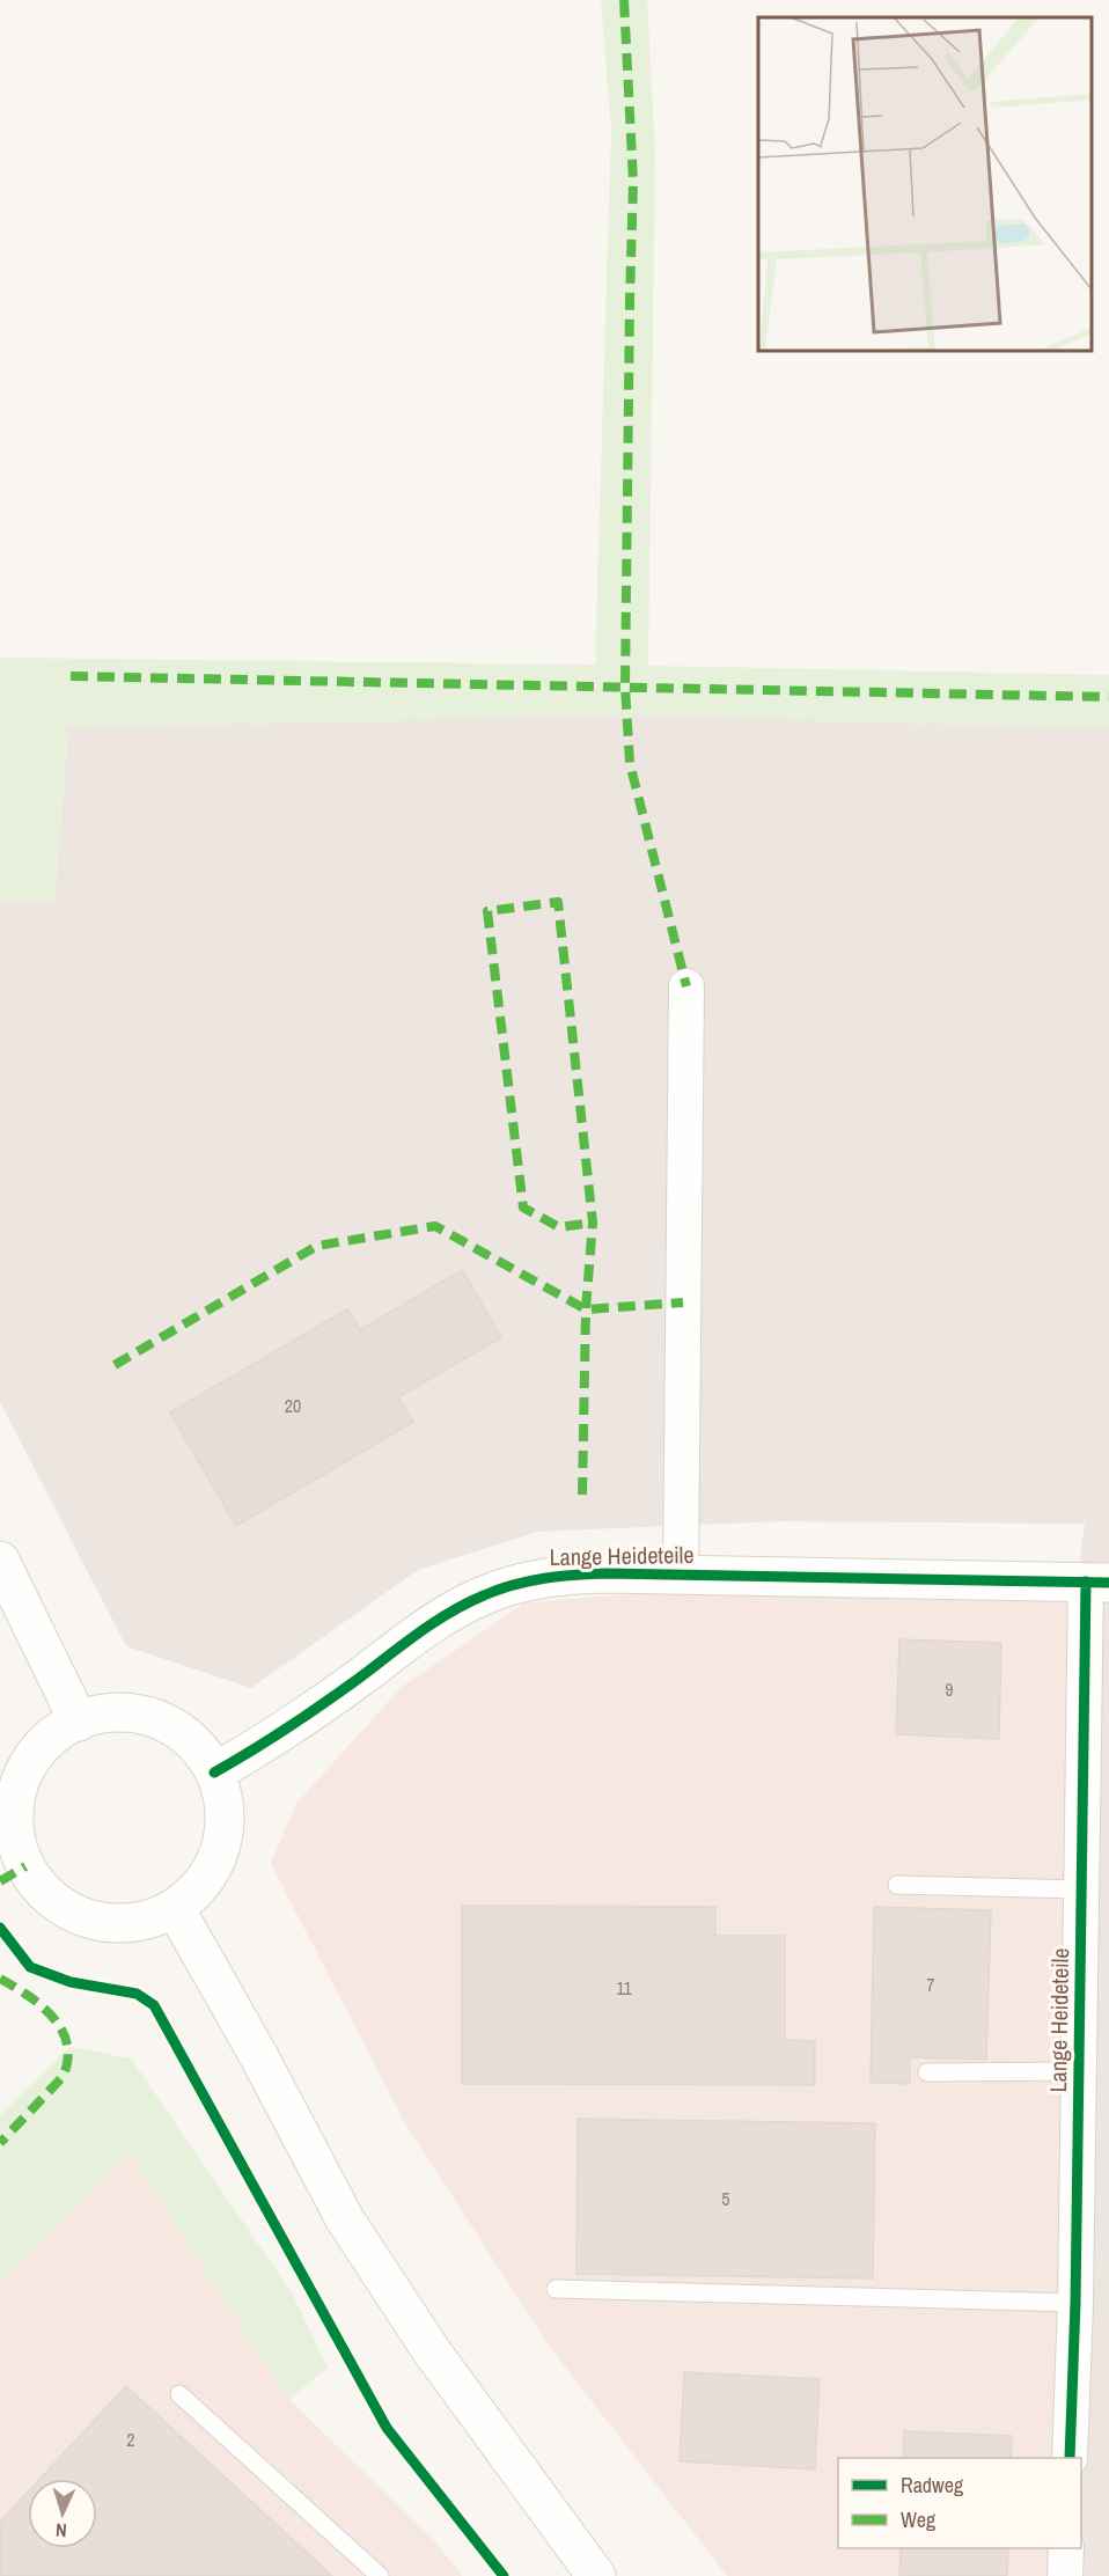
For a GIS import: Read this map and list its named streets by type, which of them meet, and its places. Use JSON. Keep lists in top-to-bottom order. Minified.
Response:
{"streets":{"main road":["Lange Heideteile"]},"house_numbers":["20","9","7","11","5","2"],"legend":["Radweg","Weg"],"north":"bottom"}
